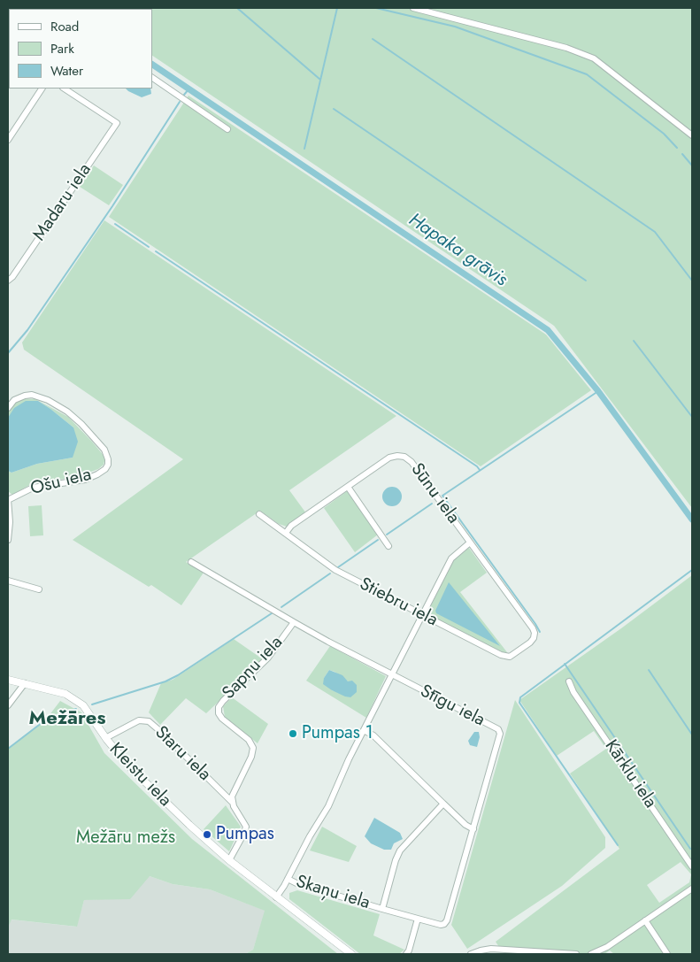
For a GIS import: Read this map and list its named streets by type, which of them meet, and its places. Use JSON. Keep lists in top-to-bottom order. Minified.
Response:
{"streets":{"street":["Madaru iela","Ošu iela","Sūnu iela","Stiebru iela","Sapņu iela","Stīgu iela","Staru iela","Kārklu iela","Kleistu iela","Skaņu iela"]},"crossings":[["Sūnu iela","Stiebru iela"],["Sapņu iela","Staru iela"],["Staru iela","Kleistu iela"]],"districts":["Mežāres"],"water":["Hapaka grāvis"],"parks":["Mežāru mežs"],"places":["Pumpas 1","Pumpas"],"legend":["Road","Park","Water"]}
